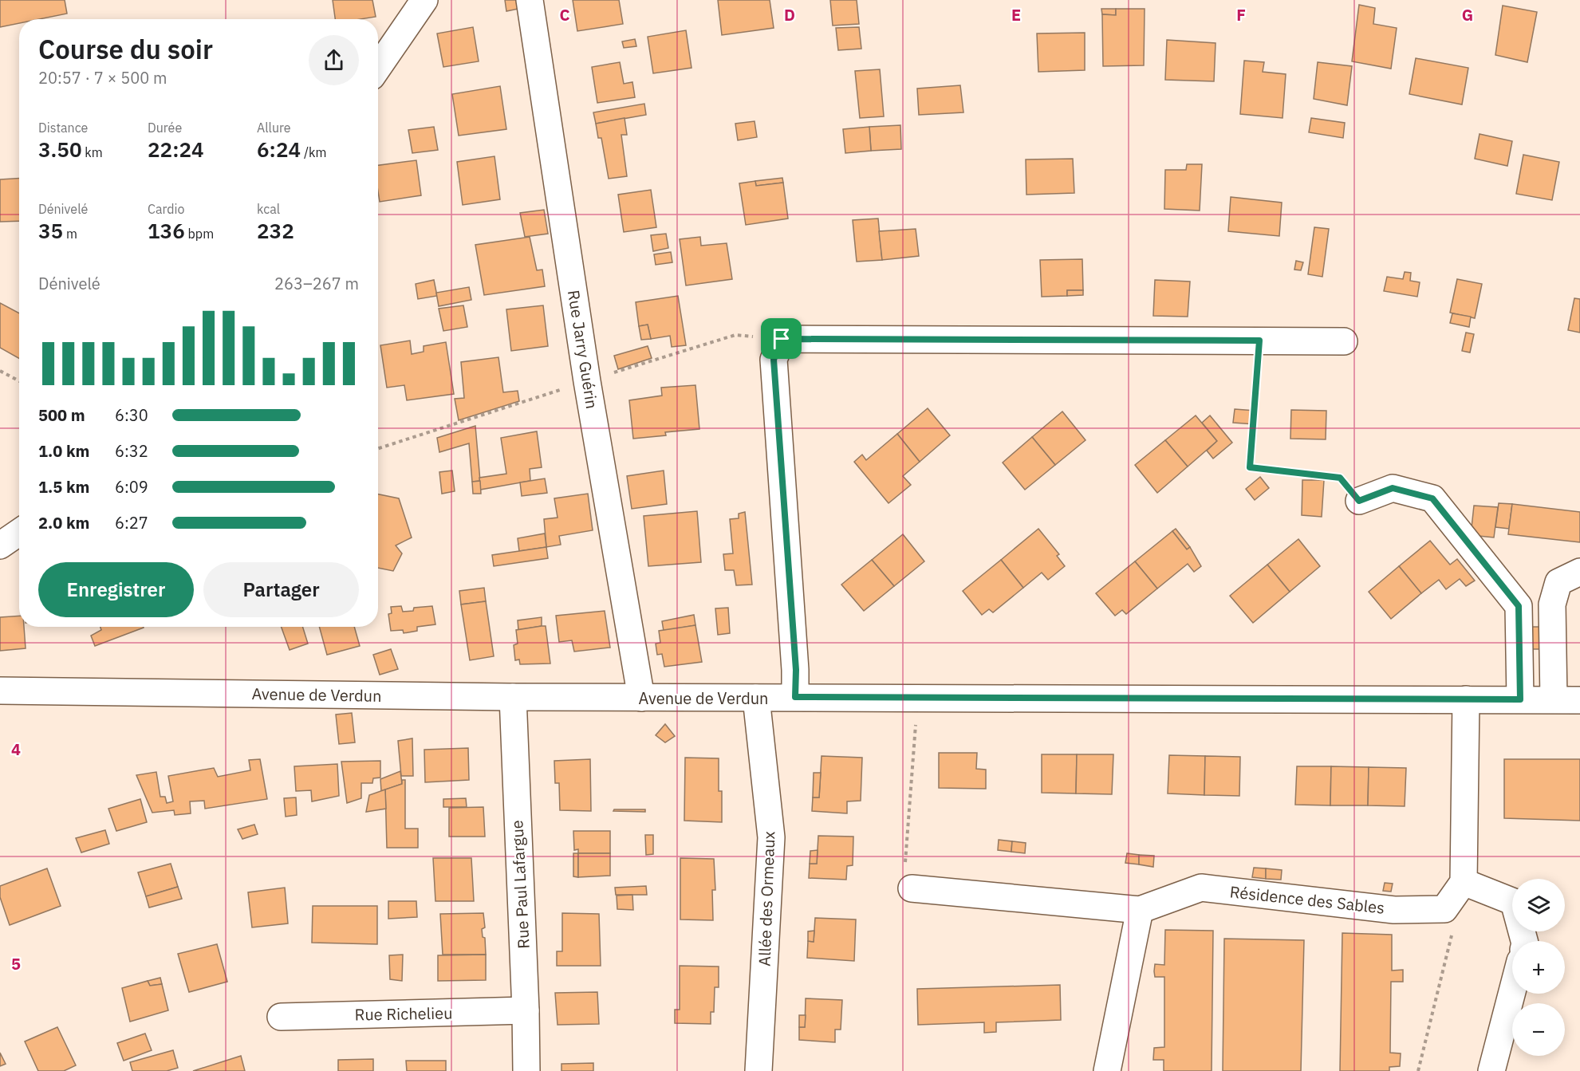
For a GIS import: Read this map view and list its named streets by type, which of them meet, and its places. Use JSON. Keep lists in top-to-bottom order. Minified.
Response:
{"streets":{"street":["Rue Jarry Guérin","Avenue de Verdun","Rue Paul Lafargue","Allée des Ormeaux","Résidence des Sables","Rue Richelieu"]},"crossings":[["Rue Jarry Guérin","Avenue de Verdun"],["Avenue de Verdun","Rue Paul Lafargue"],["Avenue de Verdun","Allée des Ormeaux"],["Rue Paul Lafargue","Rue Richelieu"]],"page":{"heading":["Course du soir","20:57 · 7 × 500 m"],"stats":[["Distance","3.50 km"],["Durée","22:24"],["Allure","6:24 /km"],["Dénivelé","35 m"],["Cardio","136 bpm"],["kcal","232"]],"chart":["Dénivelé","263–267 m"],"list":[{"name":"500 m","note":"6:30"},{"name":"1.0 km","note":"6:32"},{"name":"1.5 km","note":"6:09"},{"name":"2.0 km","note":"6:27"}],"buttons":["Enregistrer","Partager"],"map_buttons":["+","−"]},"grid":{"columns":["C","D","E","F","G"],"rows":["4","5"]}}
